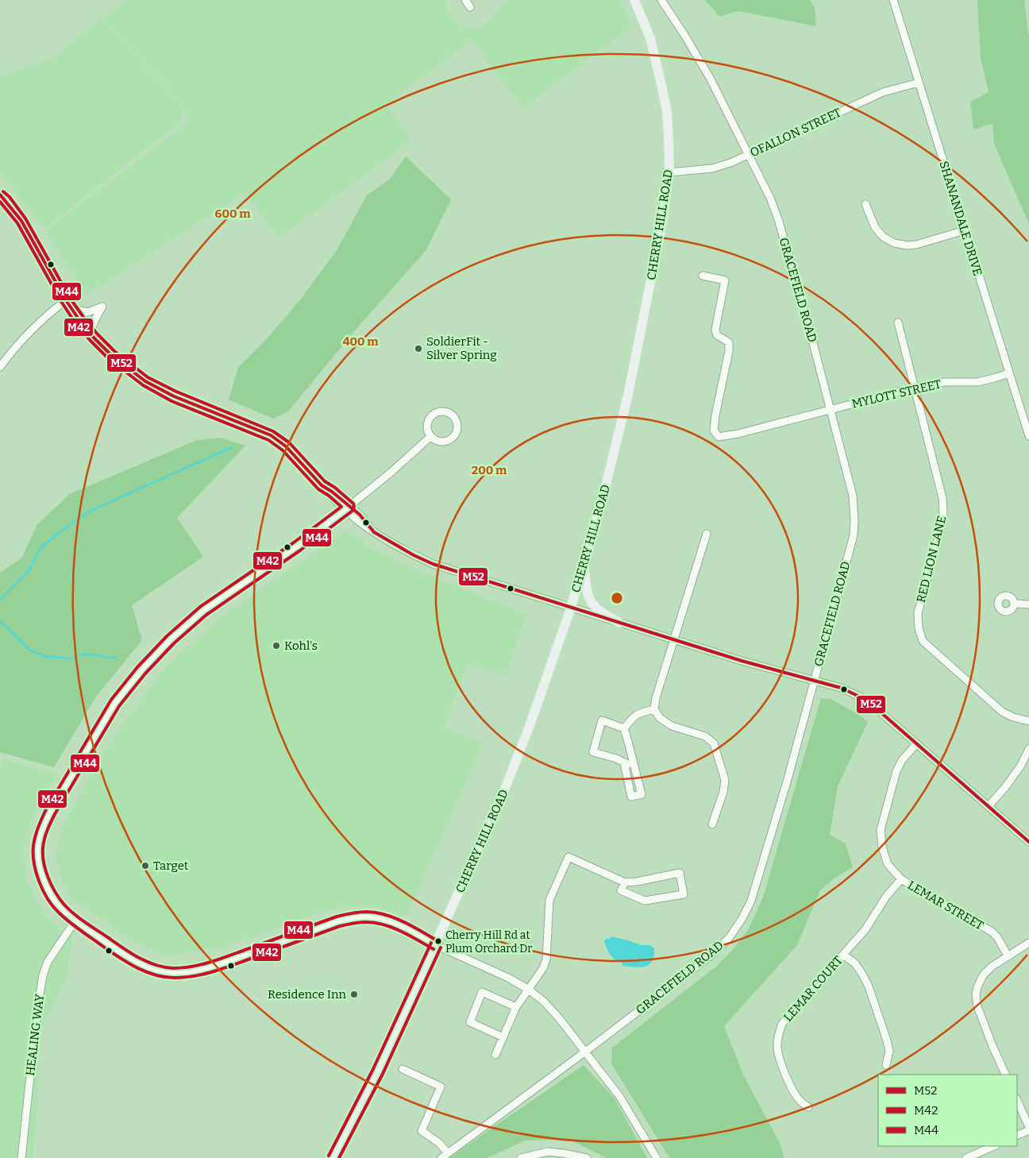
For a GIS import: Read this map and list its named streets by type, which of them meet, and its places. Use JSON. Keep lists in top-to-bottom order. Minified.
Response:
{"streets":{"main road":["CHERRY HILL ROAD"],"street":["OFALLON STREET","SHANANDALE DRIVE","GRACEFIELD ROAD","MYLOTT STREET","RED LION LANE","LEMAR STREET","LEMAR COURT","HEALING WAY"]},"crossings":[["OFALLON STREET","SHANANDALE DRIVE"],["OFALLON STREET","CHERRY HILL ROAD"],["OFALLON STREET","GRACEFIELD ROAD"],["SHANANDALE DRIVE","MYLOTT STREET"],["GRACEFIELD ROAD","MYLOTT STREET"],["MYLOTT STREET","RED LION LANE"],["LEMAR STREET","LEMAR COURT"]],"places":["SoldierFit - Silver Spring","Kohl's","Target","Cherry Hill Rd at Plum Orchard Dr","Residence Inn"],"lines":["transit line M44","transit line M52","transit line M42"],"legend":["M52","M42","M44"],"rings":["600 m","400 m","200 m"]}
